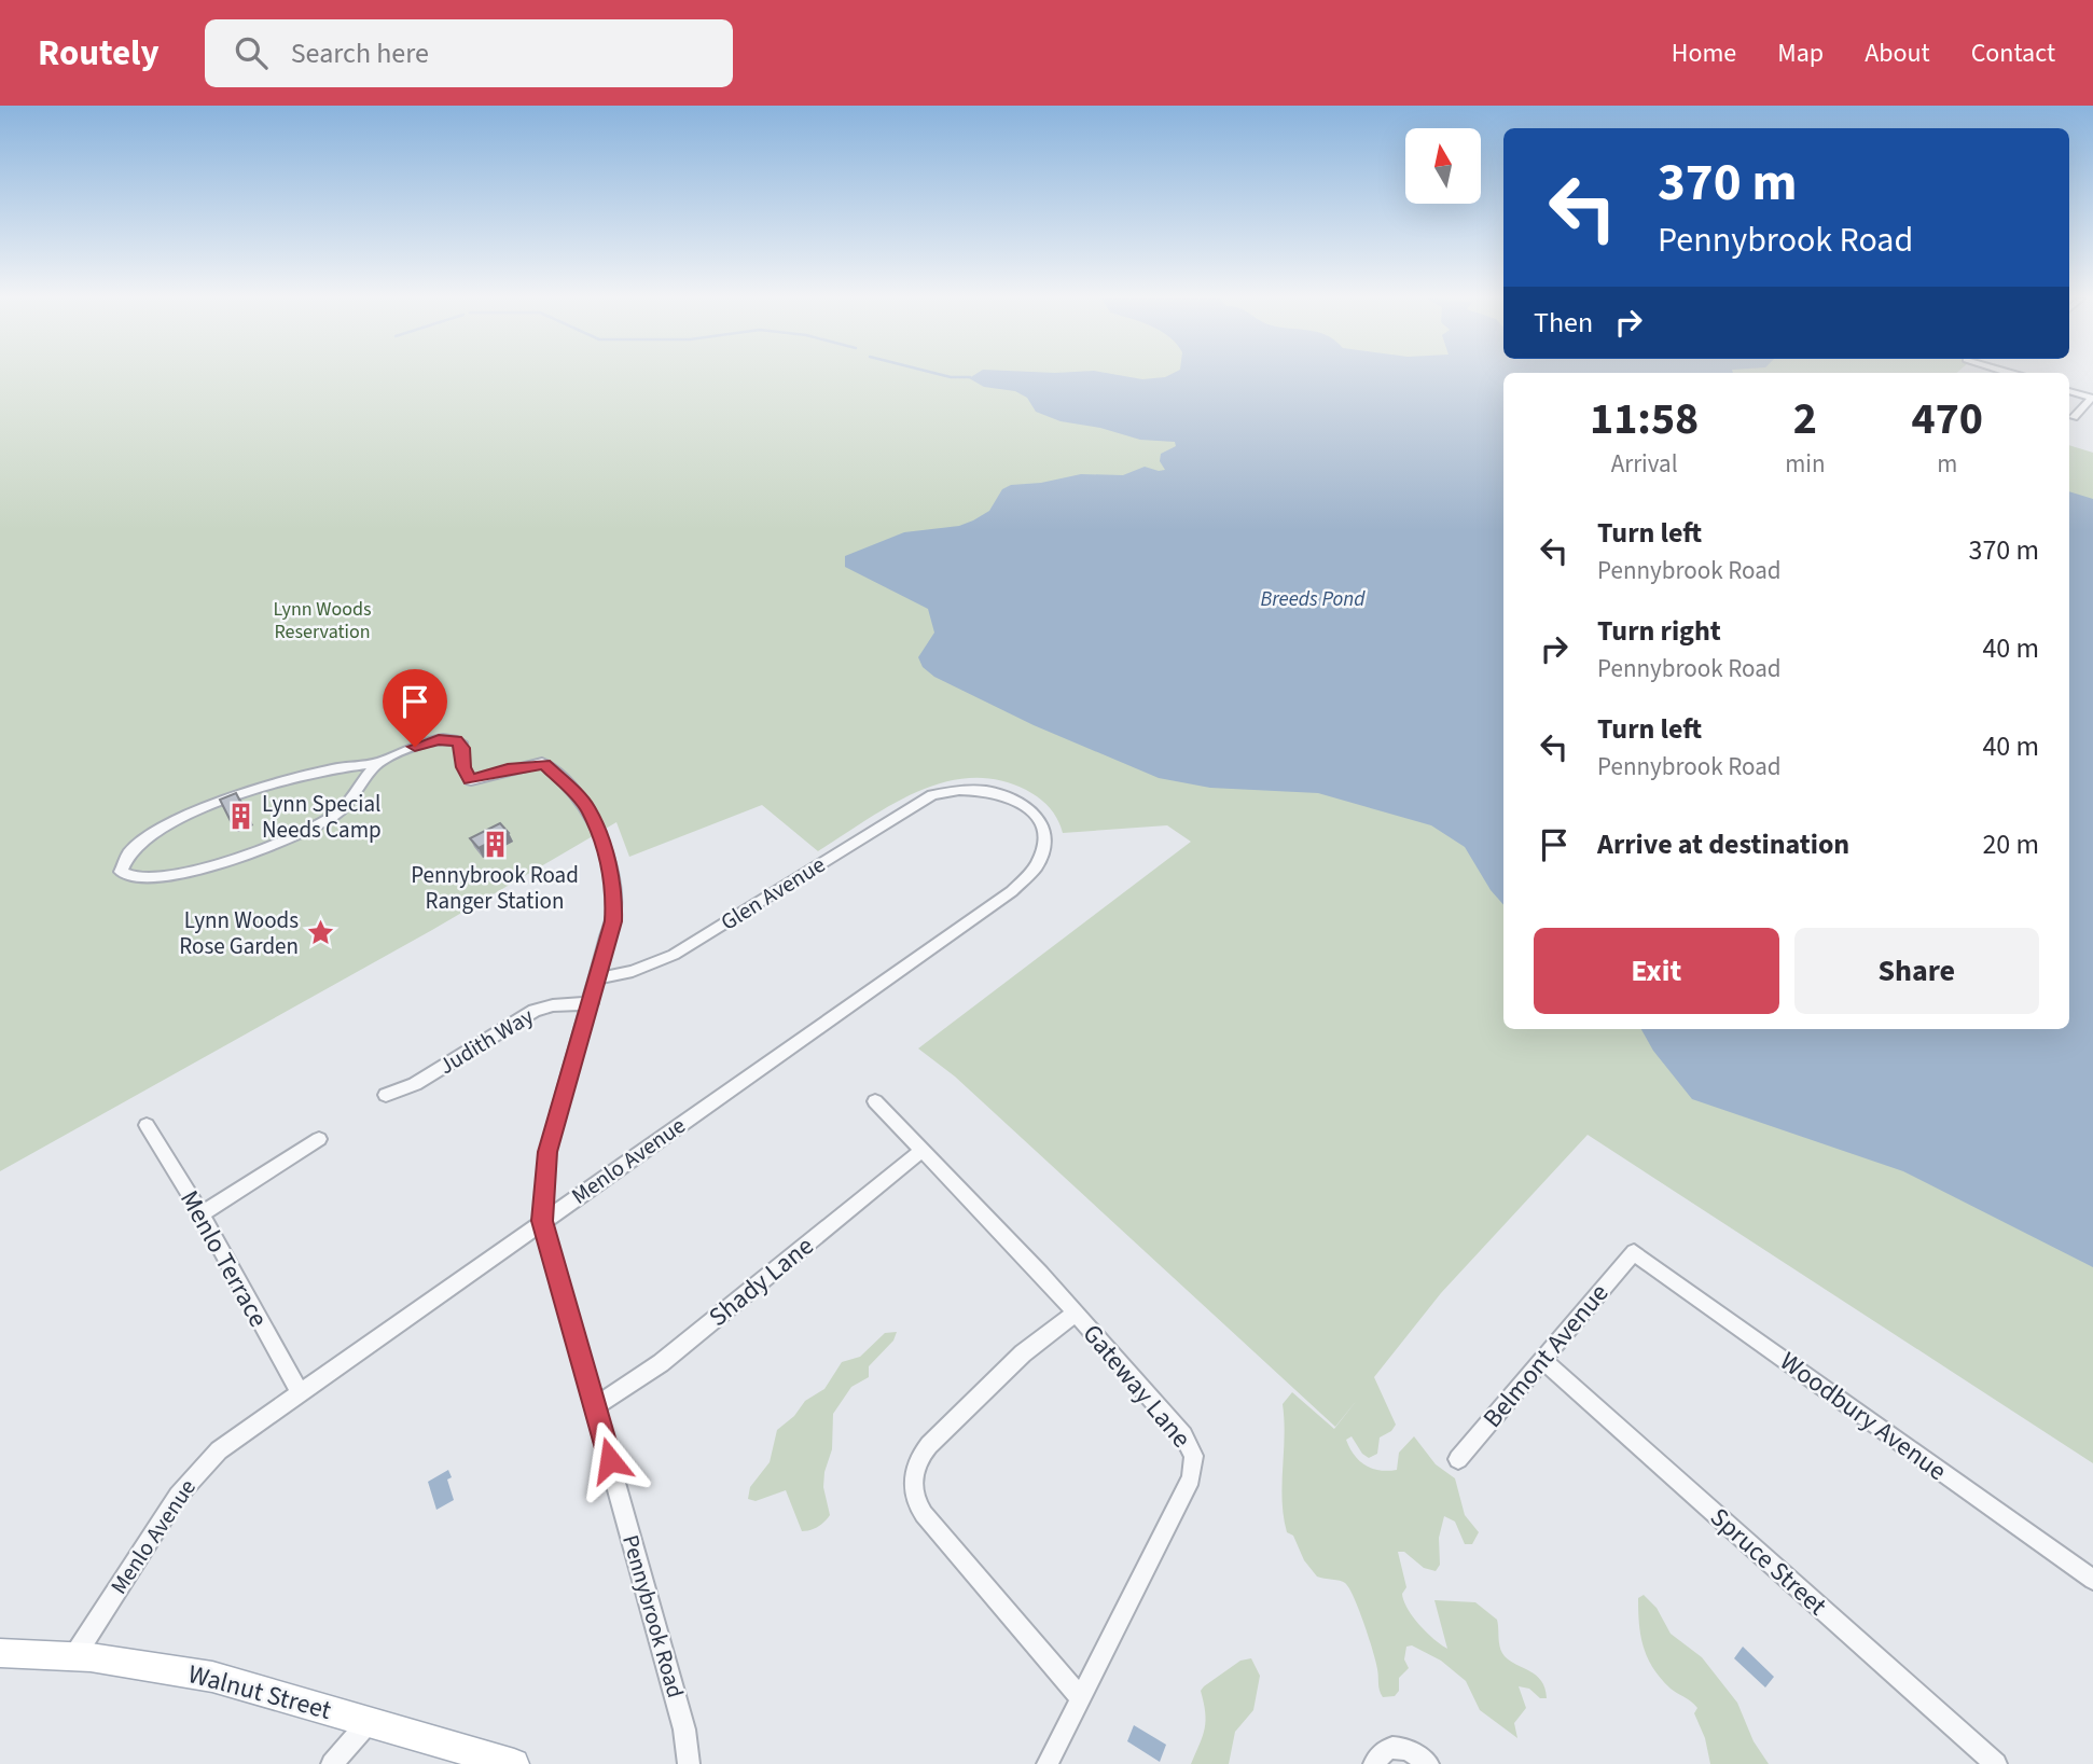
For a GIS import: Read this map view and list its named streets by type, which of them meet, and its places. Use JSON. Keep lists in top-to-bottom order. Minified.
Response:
{"streets":{"main road":["Walnut Street"],"street":["Glen Avenue","Judith Way","Menlo Avenue","Menlo Terrace","Shady Lane","Belmont Avenue","Gateway Lane","Woodbury Avenue","Spruce Street","Pennybrook Road"]},"crossings":[["Glen Avenue","Menlo Avenue"],["Glen Avenue","Pennybrook Road"],["Judith Way","Pennybrook Road"],["Menlo Avenue","Menlo Terrace"],["Menlo Avenue","Pennybrook Road"],["Menlo Avenue","Walnut Street"],["Shady Lane","Gateway Lane"],["Shady Lane","Pennybrook Road"],["Belmont Avenue","Woodbury Avenue"],["Belmont Avenue","Spruce Street"]],"water":["Breeds Pond"],"parks":["Lynn Woods Reservation"],"places":{"building":["Lynn Special Needs Camp","Pennybrook Road Ranger Station"],"place":["Lynn Woods Rose Garden"]},"north":"top","page":{"header":"Routely","search":"Search here","nav":["Home","Map","About","Contact"],"turn":["370 m","Pennybrook Road"],"then":"Then","eta":["11:58","Arrival","2","min","470","m"],"list":[{"name":"Turn left","note":"Pennybrook Road","value":"370 m"},{"name":"Turn right","note":"Pennybrook Road","value":"40 m"},{"name":"Turn left","note":"Pennybrook Road","value":"40 m"},{"name":"Arrive at destination","value":"20 m"}],"buttons":["Exit","Share"]}}
